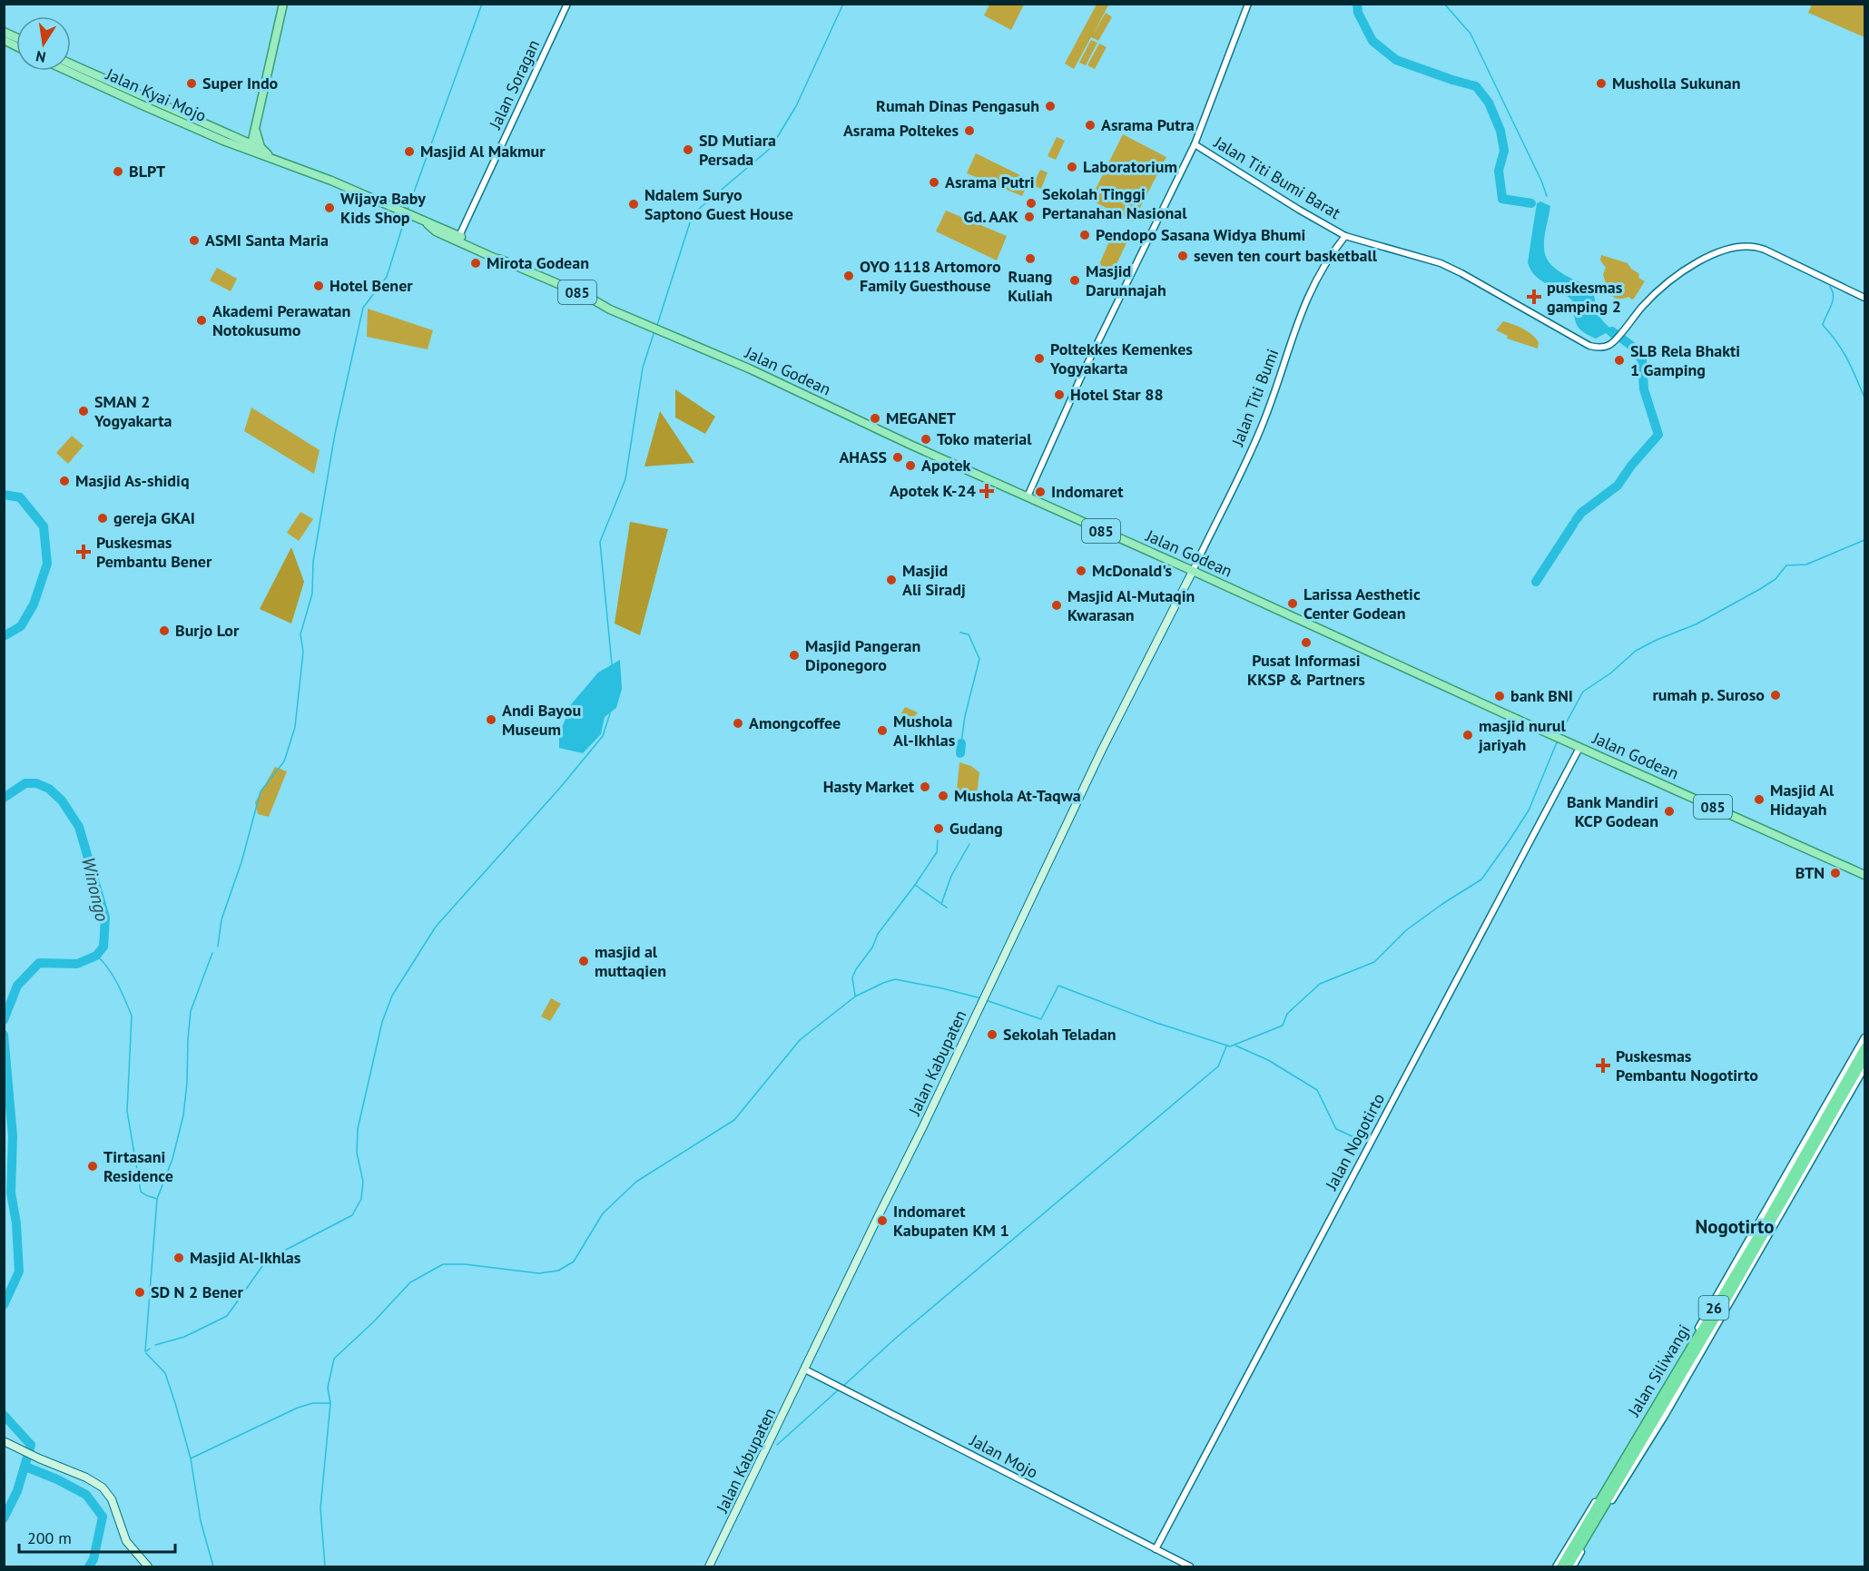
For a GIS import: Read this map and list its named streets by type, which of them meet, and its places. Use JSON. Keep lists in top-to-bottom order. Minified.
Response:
{"streets":{"highway":["26","Jalan Siliwangi"],"main road":["Jalan Kyai Mojo","085","Jalan Godean","Jalan Kabupaten"],"street":["Jalan Soragan","Jalan Titi Bumi Barat","Jalan Titi Bumi","Jalan Nogotirto","Jalan Mojo"]},"crossings":[["Jalan Soragan","Jalan Godean"],["Jalan Kyai Mojo","Jalan Godean"],["Jalan Titi Bumi Barat","Jalan Titi Bumi"],["Jalan Godean","Jalan Titi Bumi"],["Jalan Godean","Jalan Kabupaten"],["Jalan Godean","Jalan Nogotirto"],["Jalan Titi Bumi","Jalan Kabupaten"],["Jalan Kabupaten","Jalan Mojo"],["Jalan Nogotirto","Jalan Mojo"]],"districts":["Nogotirto"],"water":["Winongo"],"places":{"other":["Super Indo","Musholla Sukunan","Rumah Dinas Pengasuh","Asrama Putra","Asrama Poltekes","SD Mutiara Persada","Masjid Al Makmur","Laboratorium","BLPT","Asrama Putri","Sekolah Tinggi Pertanahan Nasional","Ndalem Suryo Saptono Guest House","Wijaya Baby Kids Shop","Gd. AAK","Pendopo Sasana Widya Bhumi","ASMI Santa Maria","seven ten court basketball","Ruang Kuliah","Mirota Godean","OYO 1118 Artomoro Family Guesthouse","Masjid Darunnajah","Hotel Bener","Akademi Perawatan Notokusumo","Poltekkes Kemenkes Yogyakarta","SLB Rela Bhakti 1 Gamping","Hotel Star 88","SMAN 2 Yogyakarta","MEGANET","Toko material","AHASS","Apotek","Masjid As-shidiq","Indomaret","gereja GKAI","McDonald's","Masjid Ali Siradj","Larissa Aesthetic Center Godean","Masjid Al-Mutaqin Kwarasan","Burjo Lor","Pusat Informasi KKSP & Partners","Masjid Pangeran Diponegoro","rumah p. Suroso","bank BNI","Andi Bayou Museum","Amongcoffee","Mushola Al-Ikhlas","masjid nurul jariyah","Hasty Market","Mushola At-Taqwa","Masjid Al Hidayah","Bank Mandiri KCP Godean","Gudang","BTN","masjid al muttaqien","Sekolah Teladan","Tirtasani Residence","Indomaret Kabupaten KM 1","Masjid Al-Ikhlas","SD N 2 Bener"],"health":["puskesmas gamping 2","Apotek K-24","Puskesmas Pembantu Bener","Puskesmas Pembantu Nogotirto"]},"scale_bar":"200 m","north":"bottom"}
